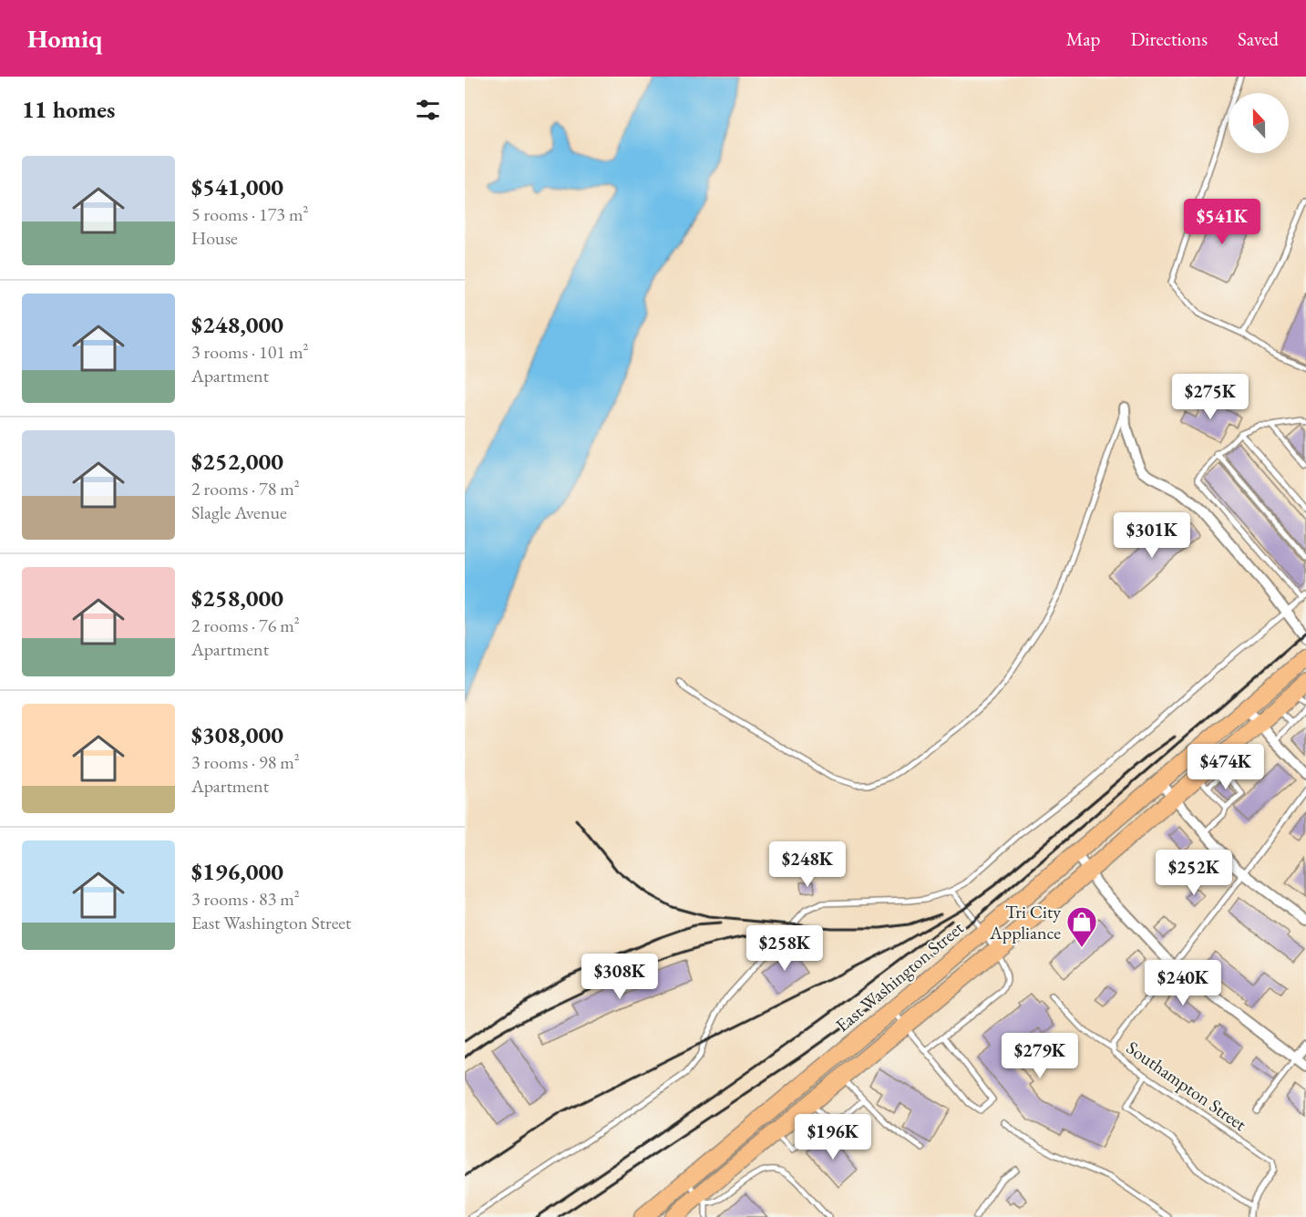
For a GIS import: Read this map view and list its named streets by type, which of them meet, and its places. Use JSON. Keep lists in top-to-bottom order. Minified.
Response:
{"streets":{"highway":["East Washington Street"],"lane":["Southampton Street"]},"places":{"shop":["Tri City Appliance"]},"north":"top","page":{"header":"Homiq","nav":["Map","Directions","Saved"],"heading":"11 homes","list":[{"name":"$541,000","note":"5 rooms · 173 m² · House"},{"name":"$248,000","note":"3 rooms · 101 m² · Apartment"},{"name":"$252,000","note":"2 rooms · 78 m² · Slagle Avenue"},{"name":"$258,000","note":"2 rooms · 76 m² · Apartment"},{"name":"$308,000","note":"3 rooms · 98 m² · Apartment"},{"name":"$196,000","note":"3 rooms · 83 m² · East Washington Street"}],"price":["$541K","$275K","$301K","$474K","$248K","$252K","$258K","$308K","$240K","$279K","$196K"]}}
